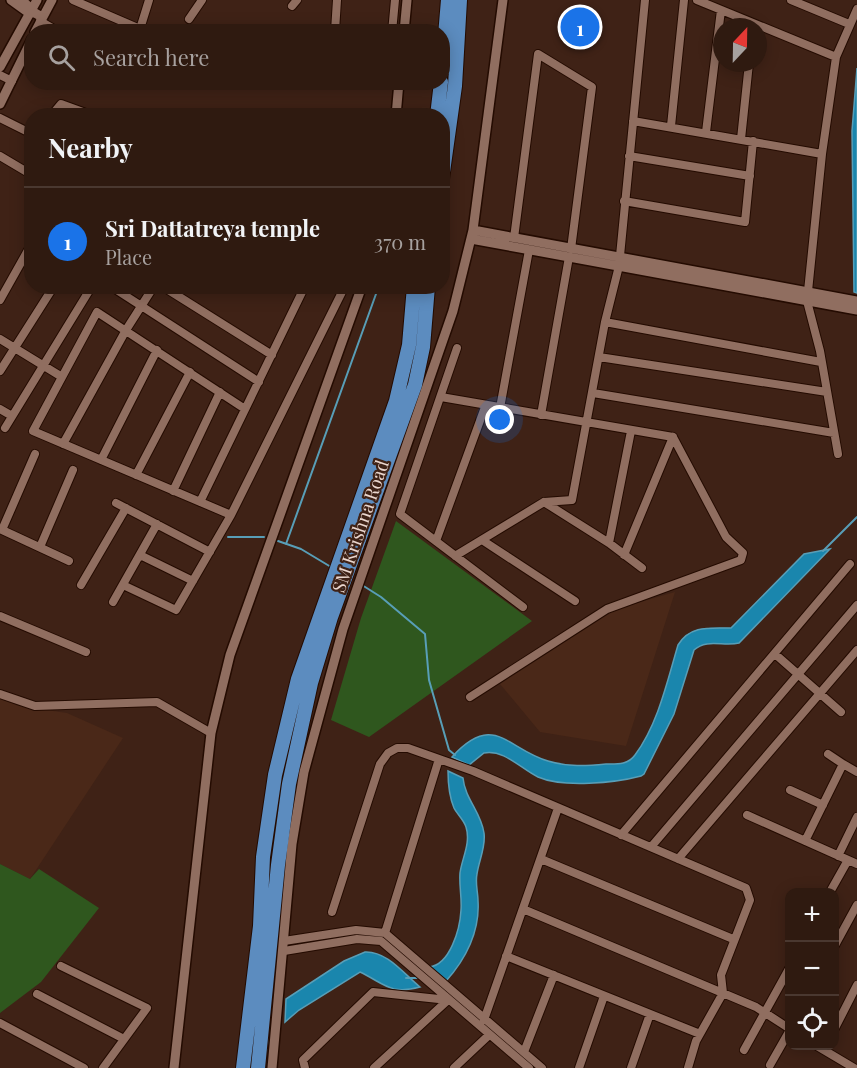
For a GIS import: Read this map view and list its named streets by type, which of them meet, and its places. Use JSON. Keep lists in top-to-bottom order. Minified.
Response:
{"streets":{"highway":["SM Krishna Road"]},"north":"top","page":{"pins":"1","search":"Search here","heading":"Nearby","list":[{"mark":"1","name":"Sri Dattatreya temple","note":"Place","value":"370 m"}],"map_buttons":["+","−"]}}
